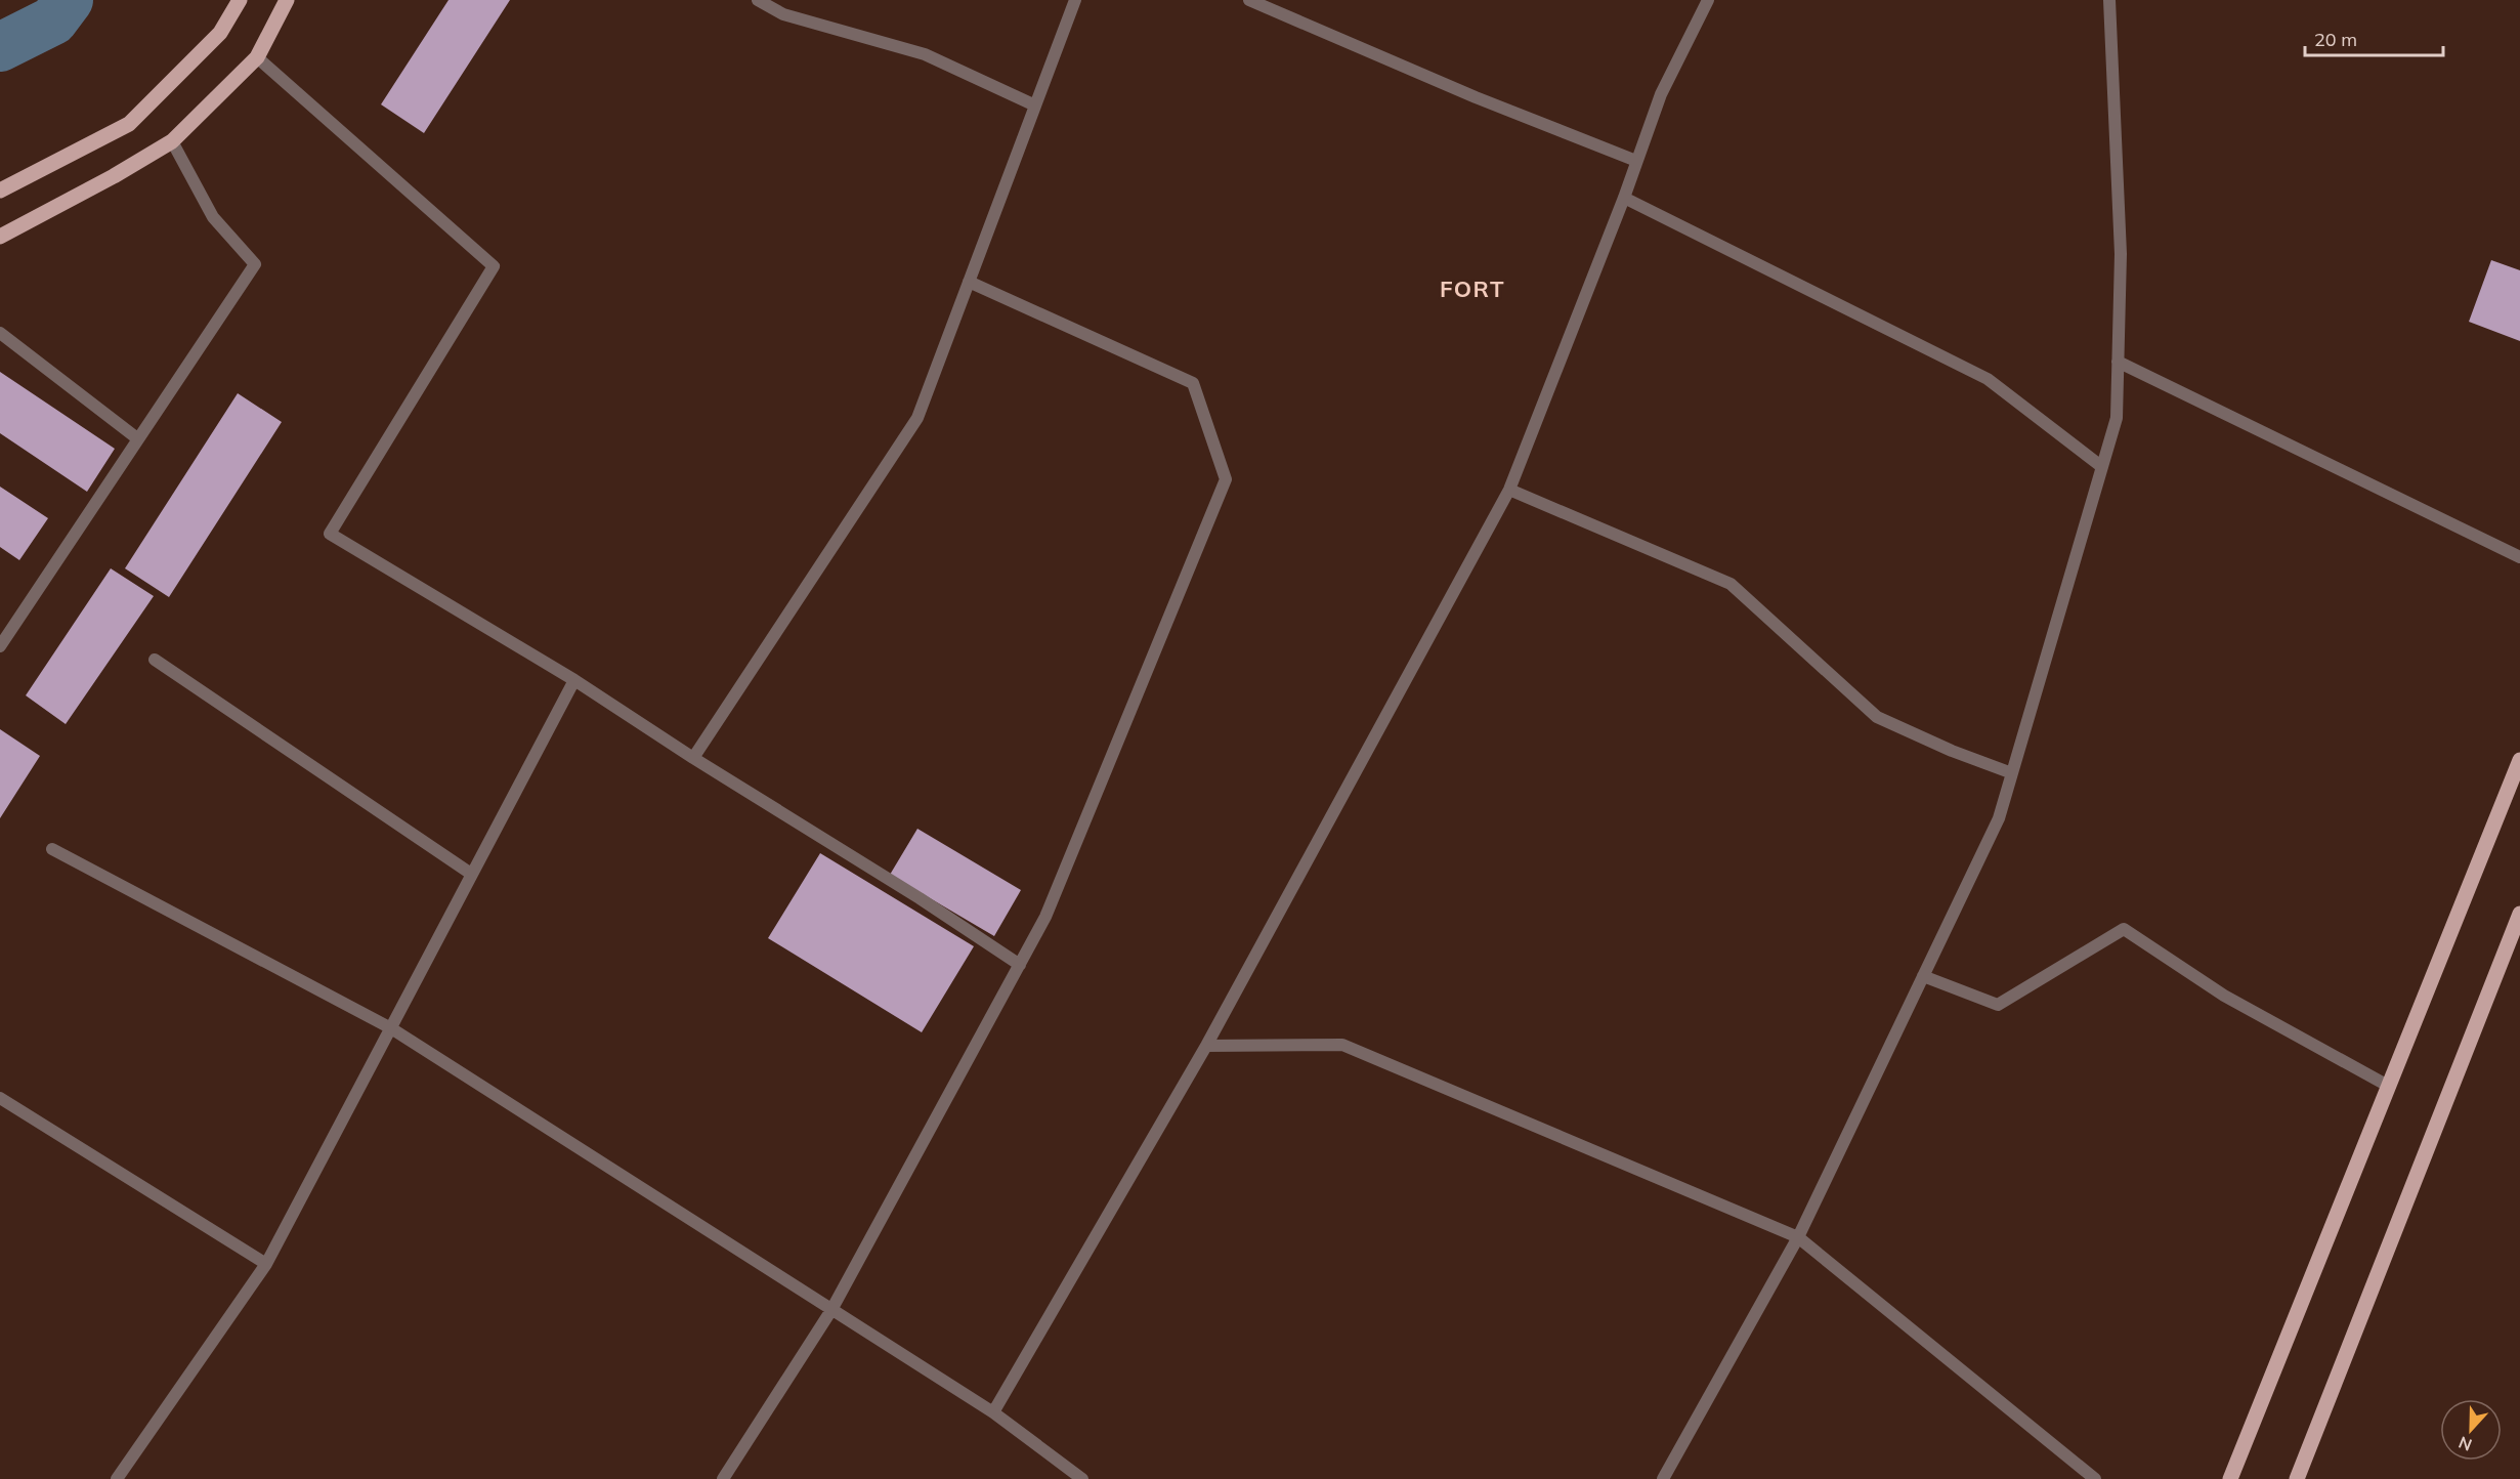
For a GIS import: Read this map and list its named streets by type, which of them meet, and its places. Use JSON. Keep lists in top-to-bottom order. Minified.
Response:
{"districts":["FORT"],"scale_bar":"20 m","north":"bottom"}
